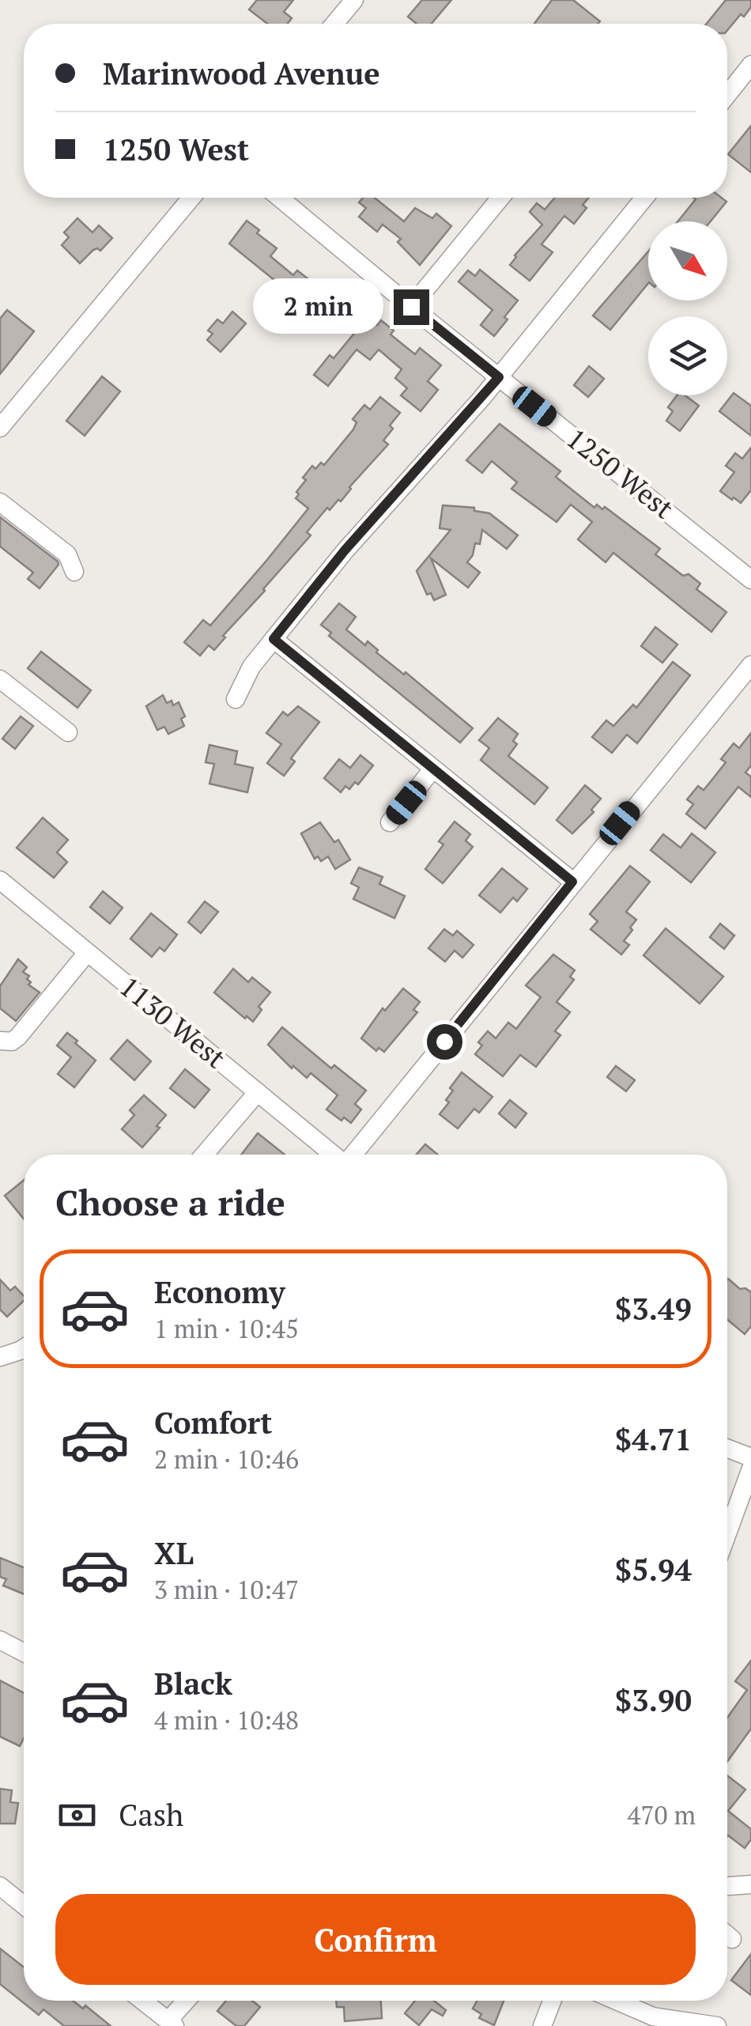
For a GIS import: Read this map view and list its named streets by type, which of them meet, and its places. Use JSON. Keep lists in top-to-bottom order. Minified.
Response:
{"streets":{"street":["1250 West","1130 West"]},"north":"bottom right","page":{"banner":["Marinwood Avenue","1250 West"],"bubble":"2 min","heading":"Choose a ride","list":[{"name":"Economy","note":"1 min · 10:45","value":"$3.49"},{"name":"Comfort","note":"2 min · 10:46","value":"$4.71"},{"name":"XL","note":"3 min · 10:47","value":"$5.94"},{"name":"Black","note":"4 min · 10:48","value":"$3.90"}],"pay":["Cash","470 m"],"buttons":"Confirm"}}
